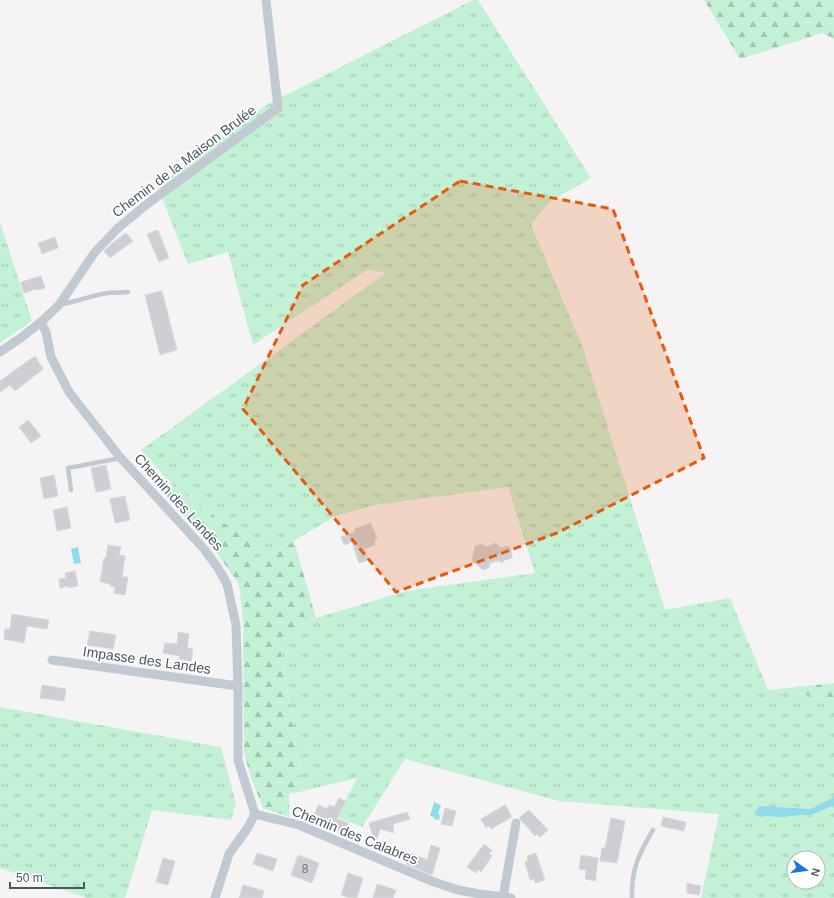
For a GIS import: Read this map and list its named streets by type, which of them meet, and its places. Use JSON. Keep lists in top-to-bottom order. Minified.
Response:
{"streets":{"street":["Chemin de la Maison Brulée","Chemin des Landes","Impasse des Landes","Chemin des Calabres"]},"crossings":[["Chemin de la Maison Brulée","Chemin des Landes"],["Chemin des Landes","Impasse des Landes"],["Chemin des Landes","Chemin des Calabres"]],"house_numbers":["8"],"scale_bar":"50 m","north":"right"}
